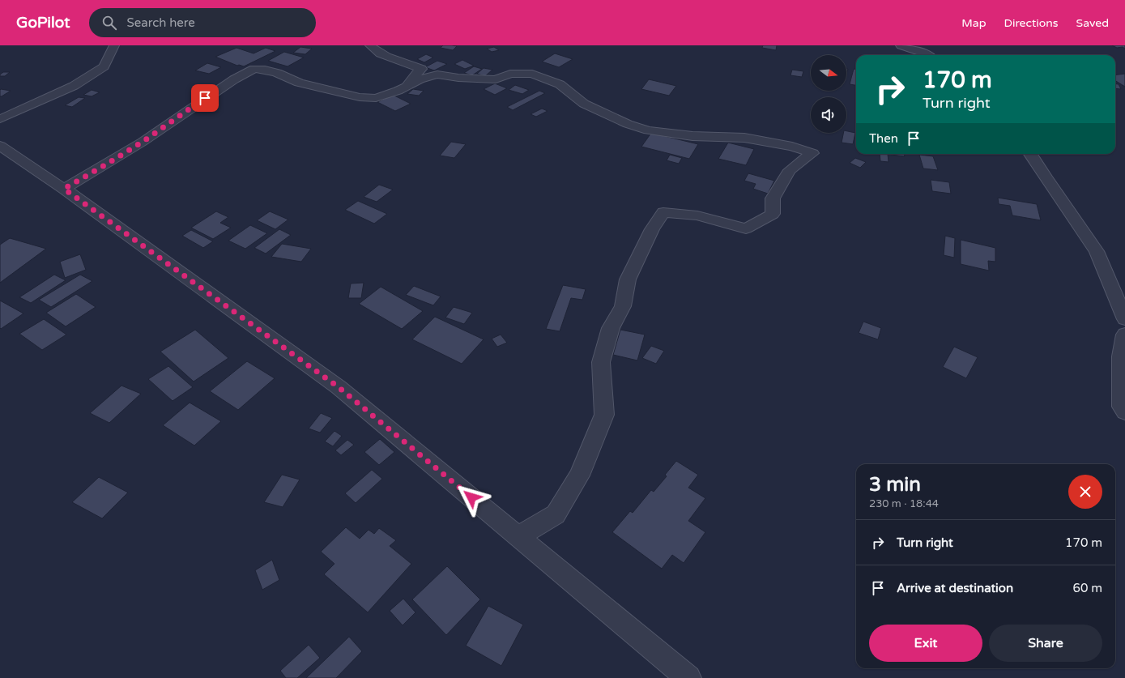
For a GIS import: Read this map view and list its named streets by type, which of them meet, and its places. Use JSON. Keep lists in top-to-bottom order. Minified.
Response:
{"north":"right","page":{"header":"GoPilot","search":"Search here","nav":["Map","Directions","Saved"],"turn":["170 m","Turn right"],"then":"Then","heading":["3 min","230 m · 18:44"],"list":[{"name":"Turn right","value":"170 m"},{"name":"Arrive at destination","value":"60 m"}],"buttons":["Exit","Share"]}}
